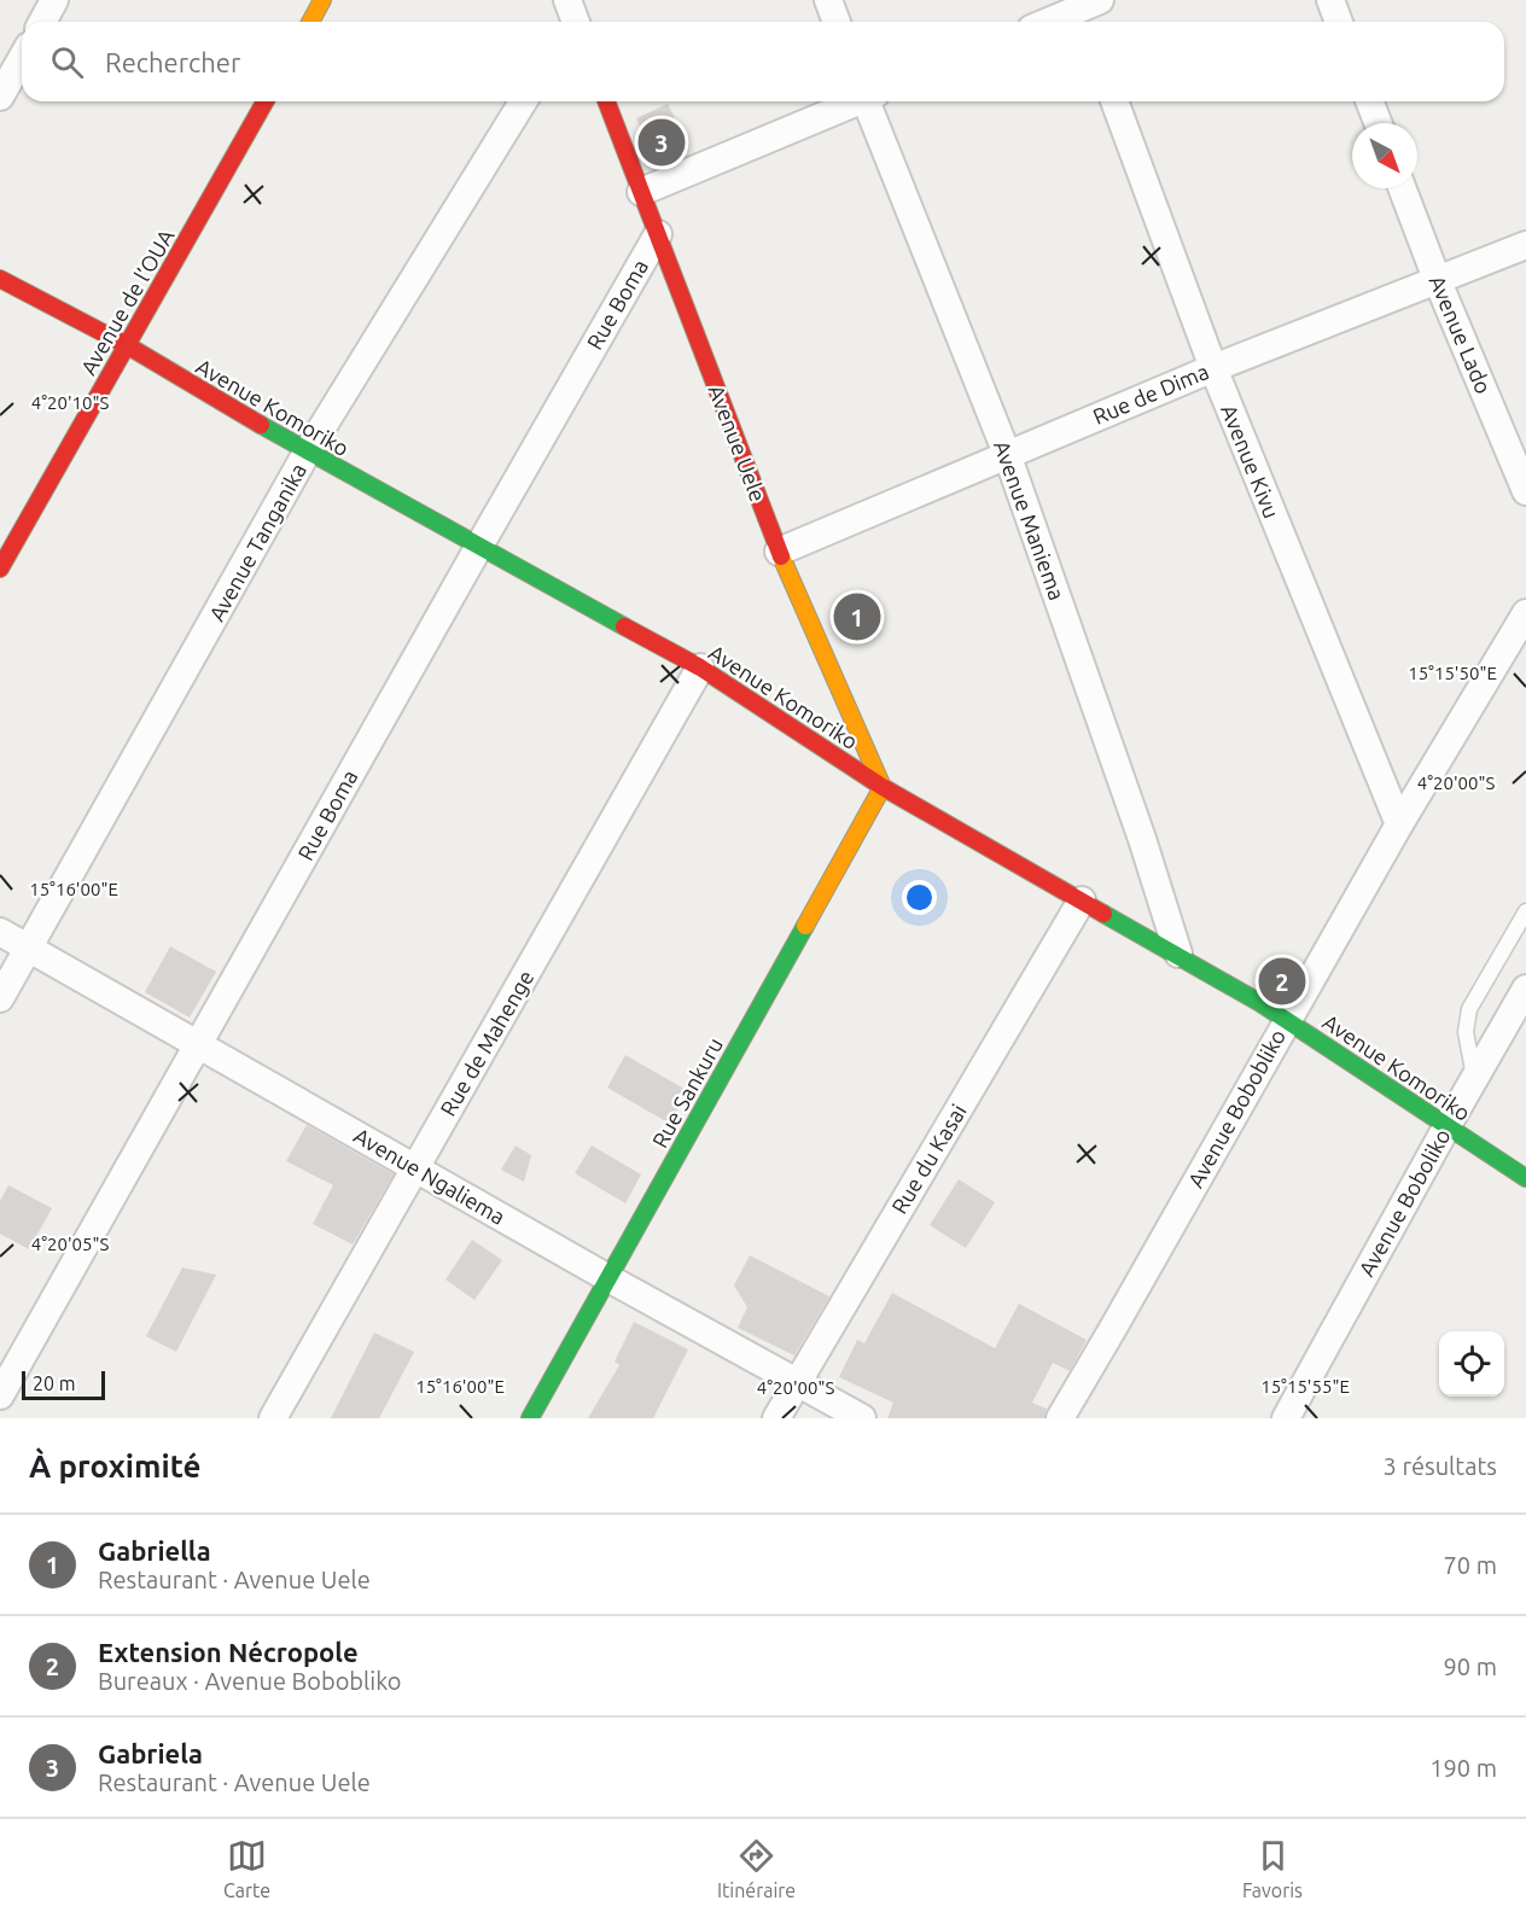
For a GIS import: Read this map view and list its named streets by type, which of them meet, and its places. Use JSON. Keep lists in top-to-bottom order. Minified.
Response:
{"streets":{"street":["Avenue de l’OUA","Rue Boma","Avenue Lado","Rue de Dima","Avenue Komoriko","Avenue Uele","Avenue Kivu","Avenue Maniema","Avenue Tanganika","Rue de Mahenge","Rue Sankuru","Avenue Bobobliko","Rue du Kasai","Avenue Ngaliema","Avenue Boboliko"]},"crossings":[["Avenue de l’OUA","Avenue Komoriko"],["Rue Boma","Avenue Komoriko"],["Rue Boma","Avenue Uele"],["Rue Boma","Avenue Ngaliema"],["Avenue Lado","Rue de Dima"],["Rue de Dima","Avenue Uele"],["Rue de Dima","Avenue Kivu"],["Rue de Dima","Avenue Maniema"],["Avenue Komoriko","Avenue Uele"],["Avenue Komoriko","Avenue Maniema"],["Avenue Komoriko","Avenue Tanganika"],["Avenue Komoriko","Rue de Mahenge"],["Avenue Komoriko","Rue Sankuru"],["Avenue Komoriko","Avenue Bobobliko"],["Avenue Komoriko","Rue du Kasai"],["Avenue Komoriko","Avenue Boboliko"],["Avenue Uele","Rue Sankuru"],["Avenue Kivu","Avenue Bobobliko"],["Avenue Tanganika","Avenue Ngaliema"],["Rue de Mahenge","Avenue Ngaliema"],["Rue Sankuru","Avenue Ngaliema"],["Rue du Kasai","Avenue Ngaliema"]],"scale_bar":"20 m","north":"bottom right","page":{"search":"Rechercher","pins":["3","1","2"],"scale":"20 m","heading":["À proximité","3 résultats"],"list":[{"mark":"1","name":"Gabriella","note":"Restaurant · Avenue Uele","value":"70 m"},{"mark":"2","name":"Extension Nécropole","note":"Bureaux · Avenue Bobobliko","value":"90 m"},{"mark":"3","name":"Gabriela","note":"Restaurant · Avenue Uele","value":"190 m"}],"nav":["Carte","Itinéraire","Favoris"]},"coordinates":["4°20'10\"S","15°15'50\"E","4°20'00\"S","15°16'00\"E","4°20'05\"S","15°15'55\"E"]}
